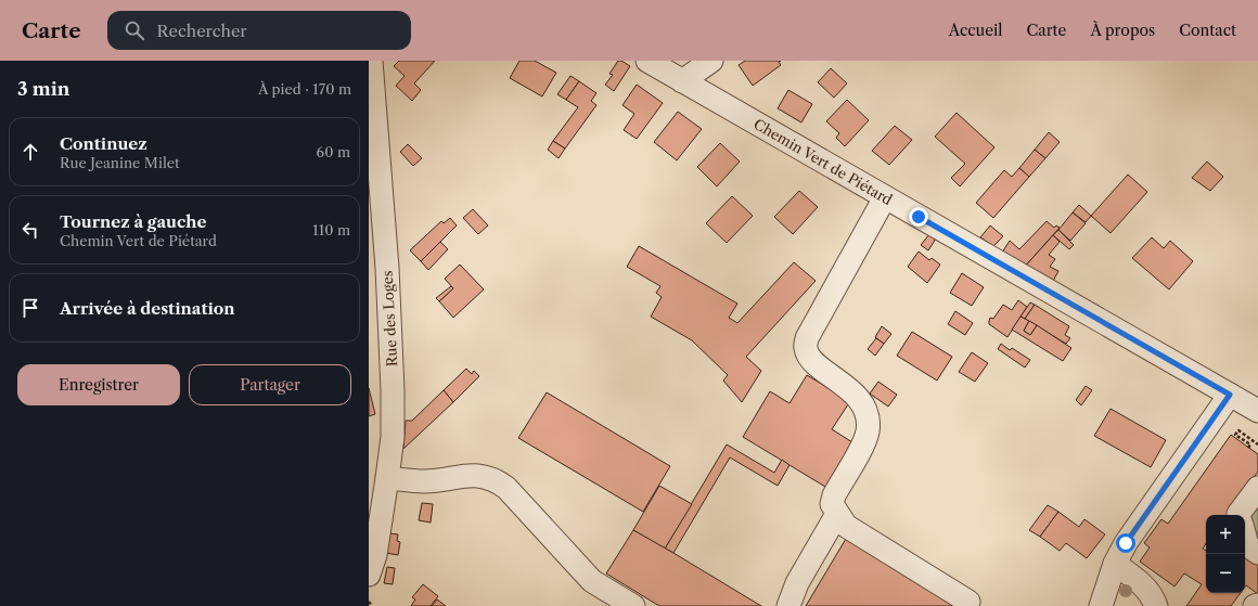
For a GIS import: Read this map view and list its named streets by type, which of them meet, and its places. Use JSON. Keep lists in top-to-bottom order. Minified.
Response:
{"streets":{"street":["Chemin Vert de Piétard","Rue des Loges"]},"page":{"header":"Carte","search":"Rechercher","nav":["Accueil","Carte","À propos","Contact"],"heading":["3 min","À pied · 170 m"],"list":[["Continuez","Rue Jeanine Milet","60 m"],["Tournez à gauche","Chemin Vert de Piétard","110 m"],"Arrivée à destination"],"buttons":["Enregistrer","Partager"],"map_buttons":["+","−"]}}
